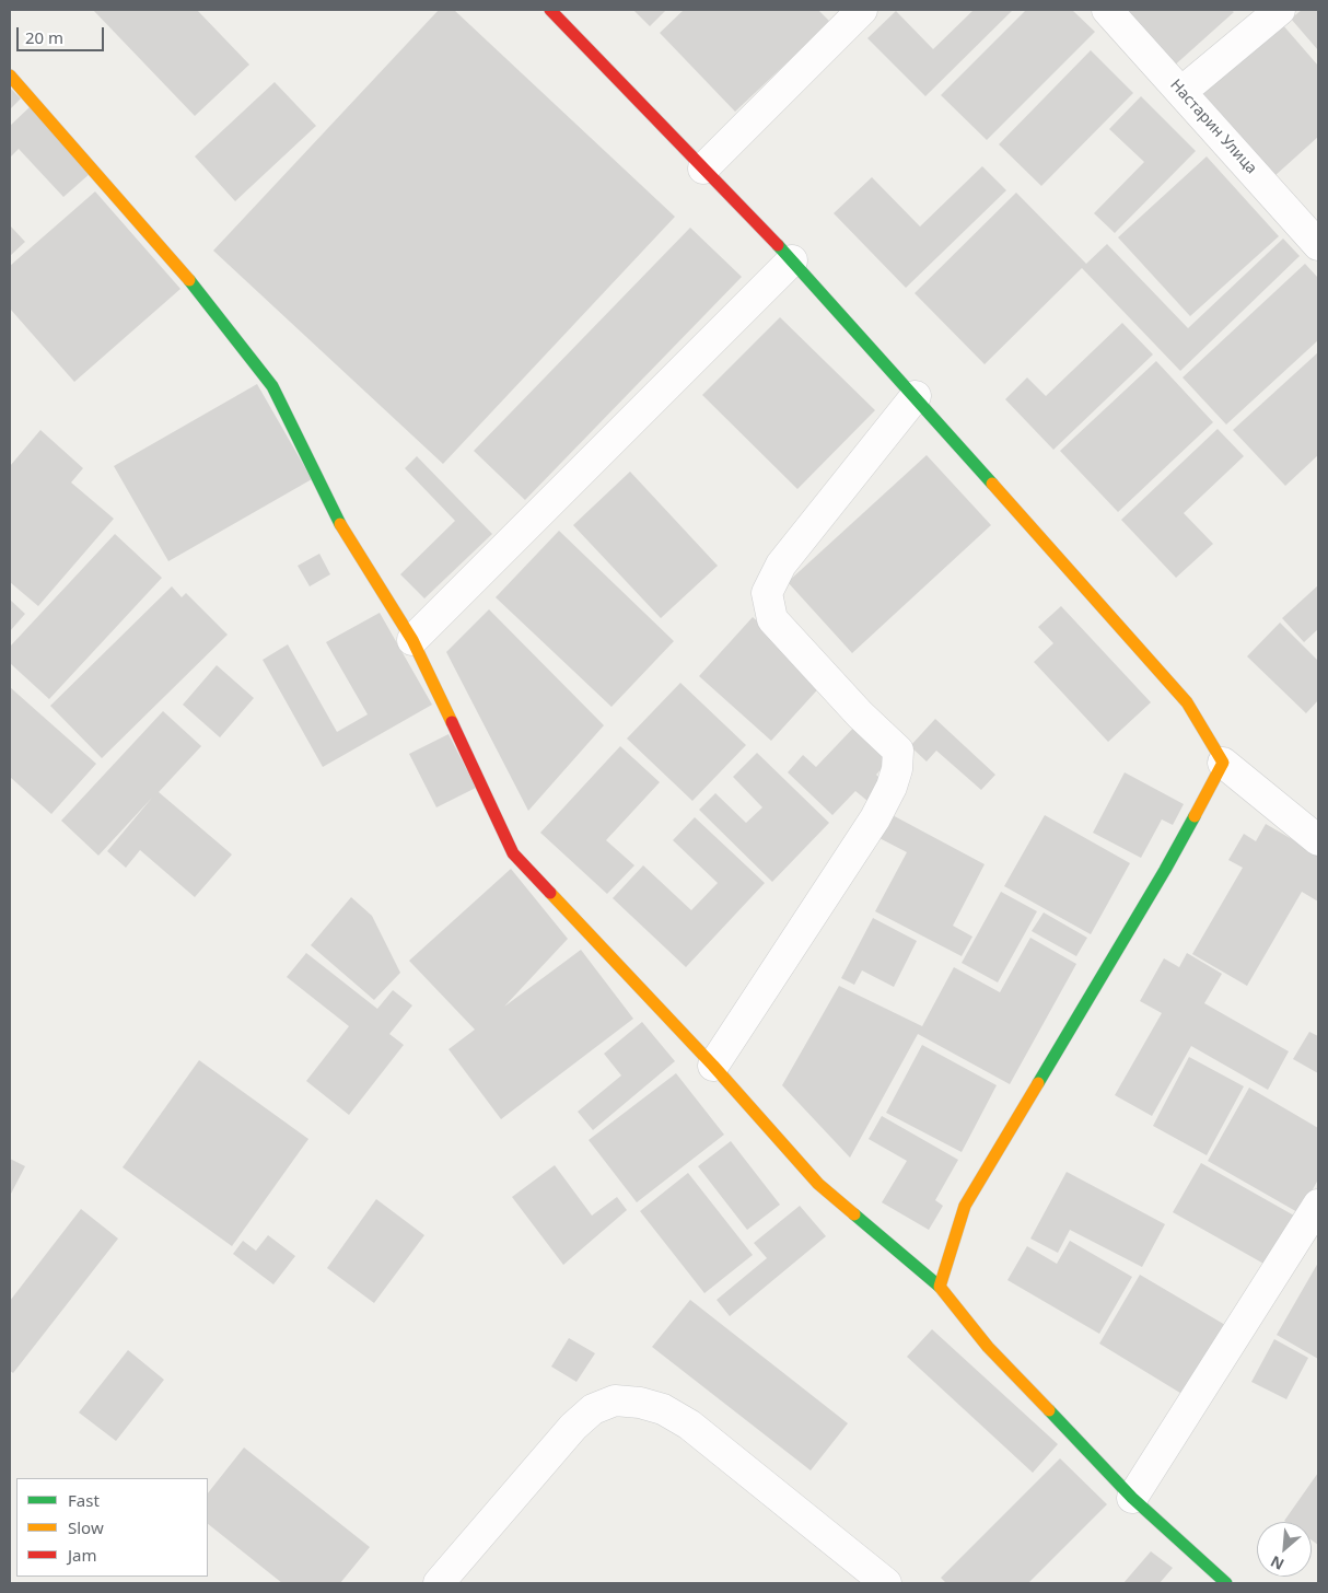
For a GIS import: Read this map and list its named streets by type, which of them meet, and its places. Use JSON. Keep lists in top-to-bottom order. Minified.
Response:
{"streets":{"street":["Настарин Улица"]},"legend":["Fast","Slow","Jam"],"scale_bar":"20 m","north":"bottom left"}
